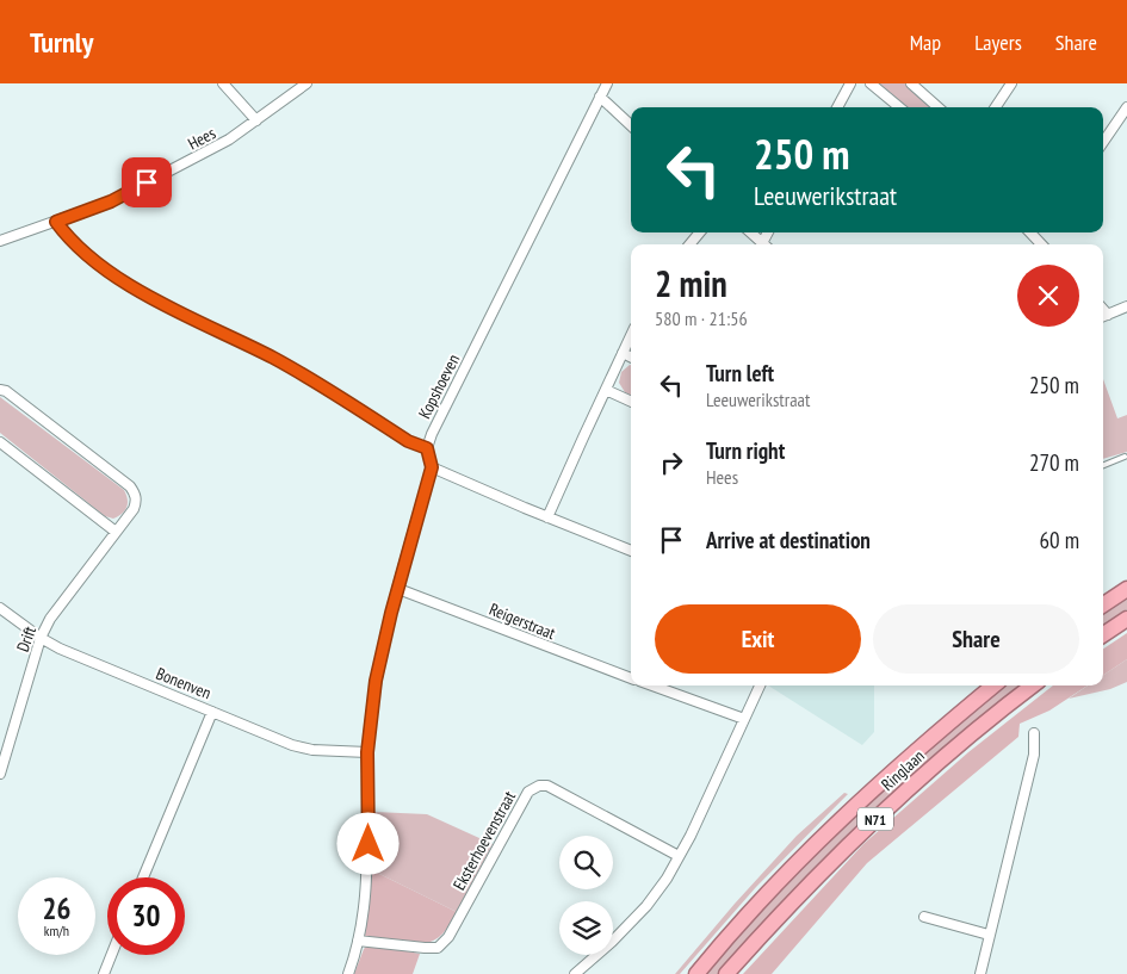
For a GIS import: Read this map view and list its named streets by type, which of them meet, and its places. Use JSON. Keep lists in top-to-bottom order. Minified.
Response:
{"streets":{"highway":["Ringlaan","N71"],"street":["Hees","Kopshoeven","Reigerstraat","Drift","Bonenven","Eksterhoevenstraat"]},"crossings":[["Drift","Bonenven"]],"page":{"header":"Turnly","nav":["Map","Layers","Share"],"turn":["250 m","Leeuwerikstraat"],"heading":["2 min","580 m · 21:56"],"list":[{"name":"Turn left","note":"Leeuwerikstraat","value":"250 m"},{"name":"Turn right","note":"Hees","value":"270 m"},{"name":"Arrive at destination","value":"60 m"}],"buttons":["Exit","Share"],"speed":"26 km/h","limit":"30"}}
